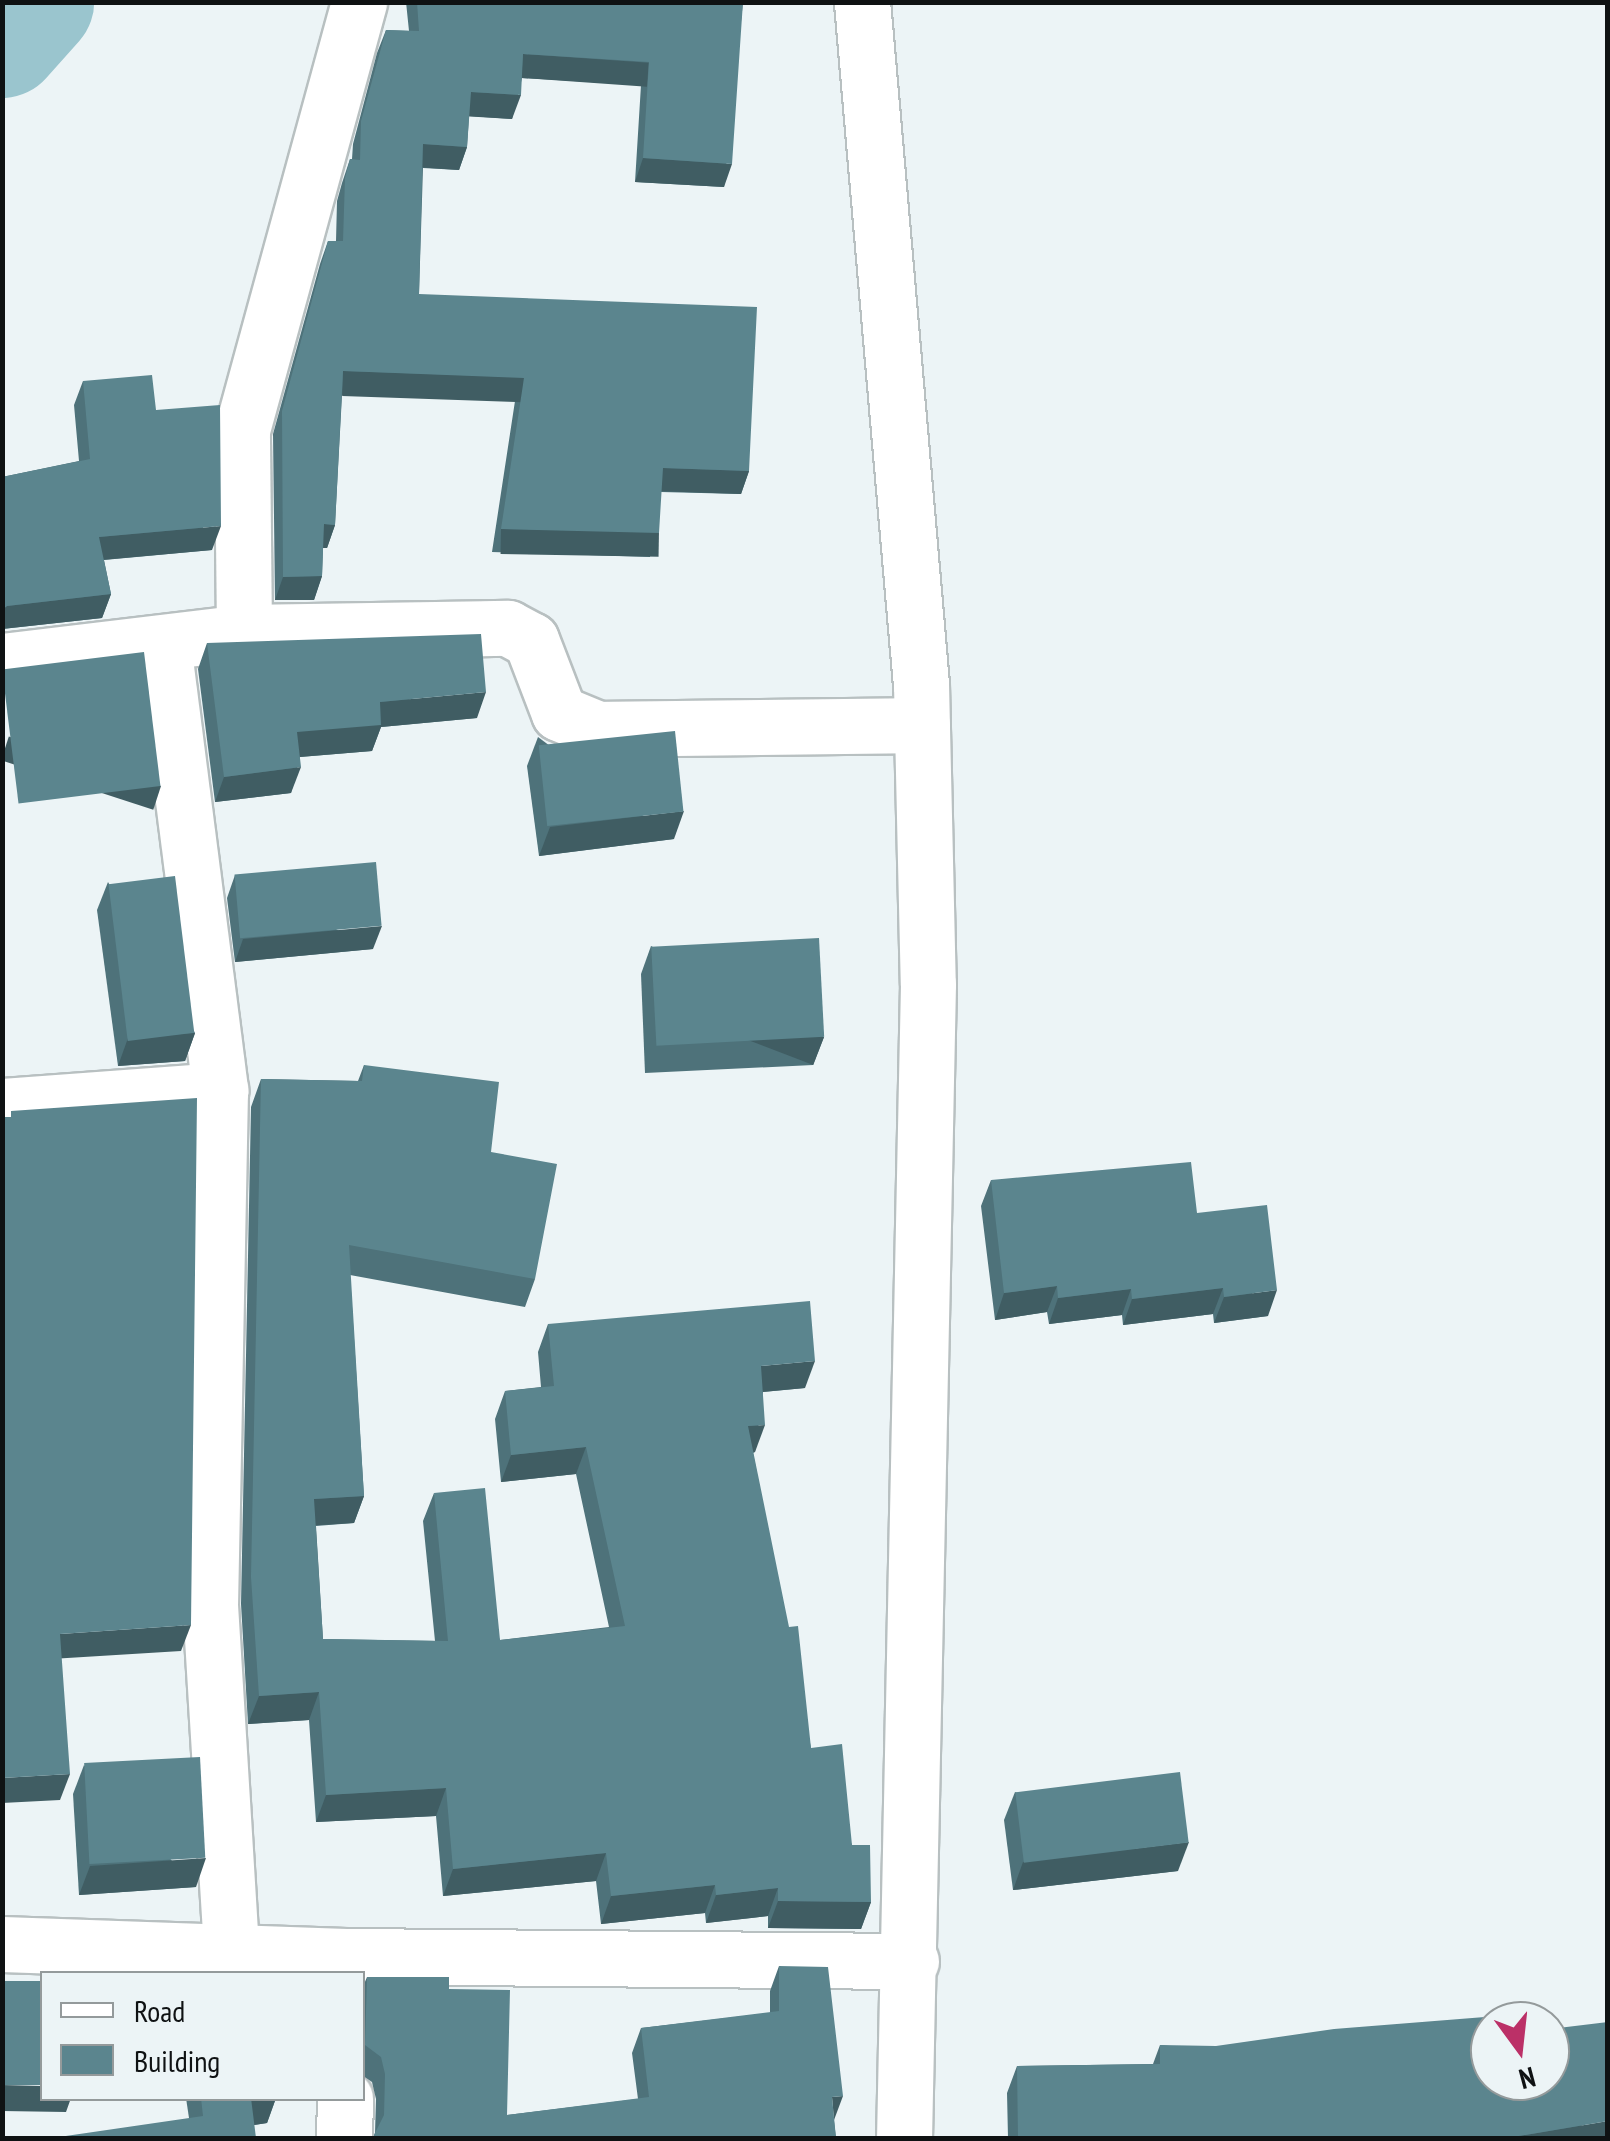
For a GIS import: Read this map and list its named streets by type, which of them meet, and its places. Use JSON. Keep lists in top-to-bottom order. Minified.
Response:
{"legend":["Road","Building"],"north":"bottom"}
